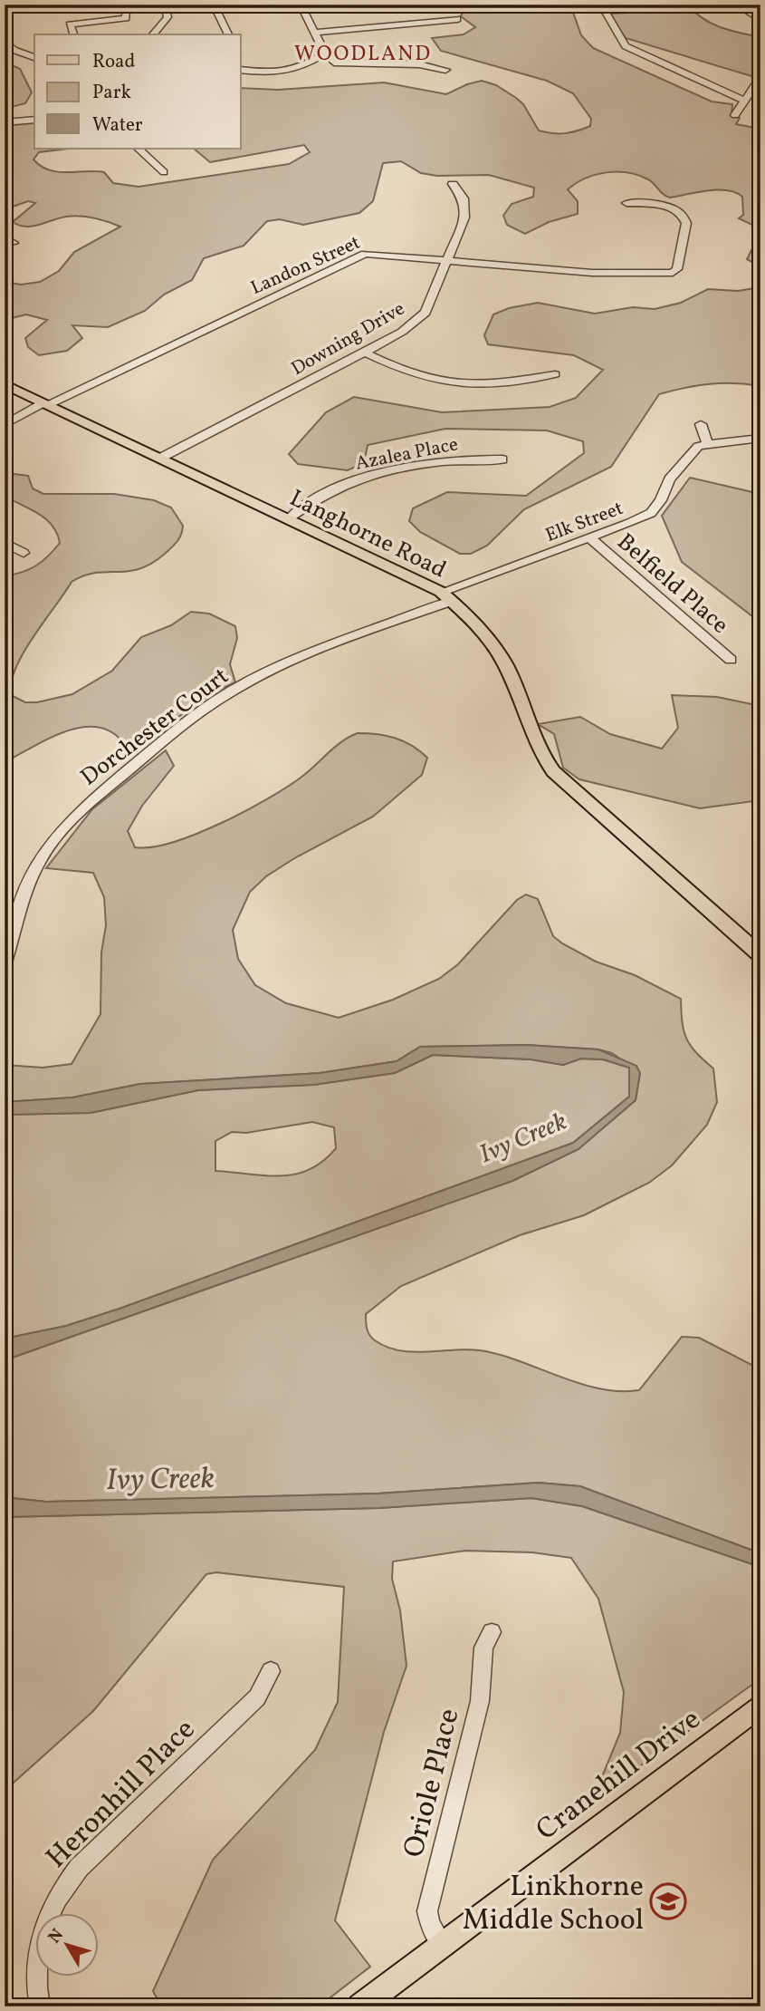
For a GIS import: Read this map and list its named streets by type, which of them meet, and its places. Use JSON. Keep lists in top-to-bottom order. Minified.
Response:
{"streets":{"main road":["Langhorne Road","Cranehill Drive"],"street":["Landon Street","Downing Drive","Azalea Place","Elk Street","Belfield Place","Dorchester Court","Oriole Place","Heronhill Place"]},"crossings":[["Landon Street","Downing Drive"],["Landon Street","Langhorne Road"],["Downing Drive","Langhorne Road"],["Azalea Place","Langhorne Road"],["Elk Street","Langhorne Road"],["Elk Street","Belfield Place"],["Elk Street","Dorchester Court"],["Langhorne Road","Dorchester Court"],["Cranehill Drive","Oriole Place"]],"districts":["WOODLAND"],"water":["Ivy Creek"],"places":{"school or university":["Linkhorne Middle School"]},"legend":["Road","Park","Water"],"north":"top left"}
